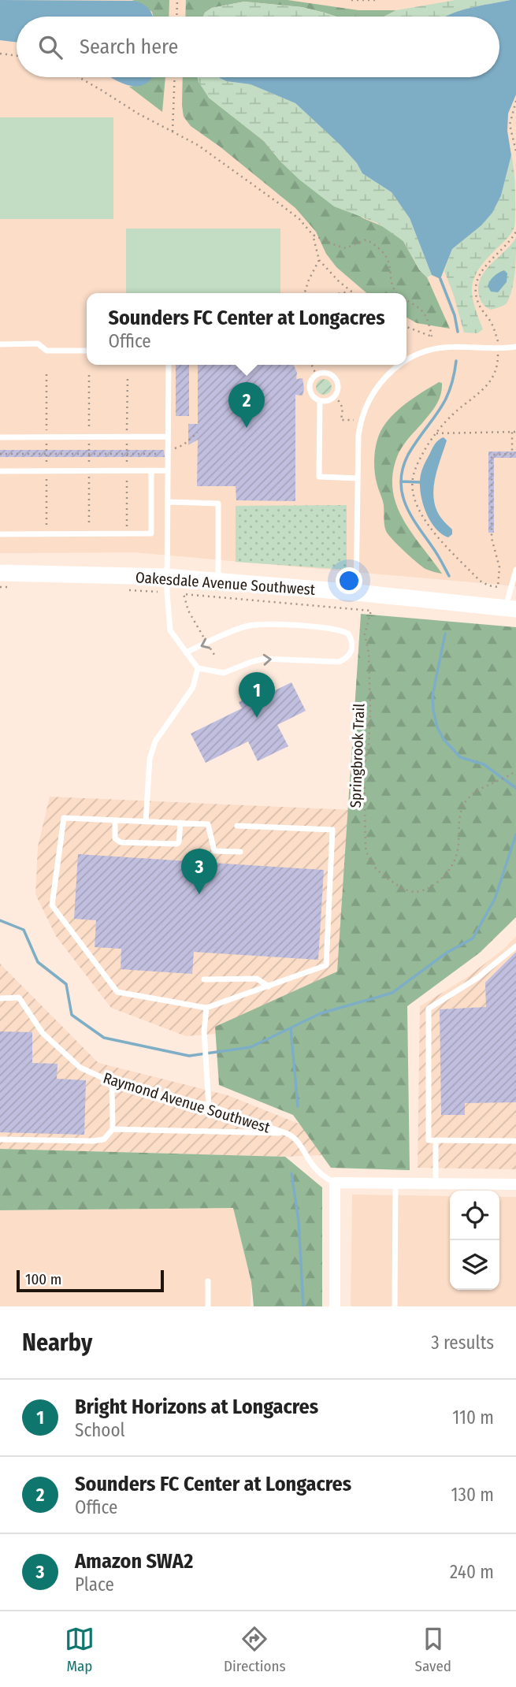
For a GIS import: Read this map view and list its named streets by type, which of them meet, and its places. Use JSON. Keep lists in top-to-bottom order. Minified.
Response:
{"streets":{"street":["Oakesdale Avenue Southwest"],"lane":["Raymond Avenue Southwest"],"path":["Springbrook Trail"]},"scale_bar":"100 m","page":{"search":"Search here","popup":["Sounders FC Center at Longacres","Office"],"pins":["2","1","3"],"scale":"100 m","heading":["Nearby","3 results"],"list":[{"mark":"1","name":"Bright Horizons at Longacres","note":"School","value":"110 m"},{"mark":"2","name":"Sounders FC Center at Longacres","note":"Office","value":"130 m"},{"mark":"3","name":"Amazon SWA2","note":"Place","value":"240 m"}],"nav":["Map","Directions","Saved"]}}
